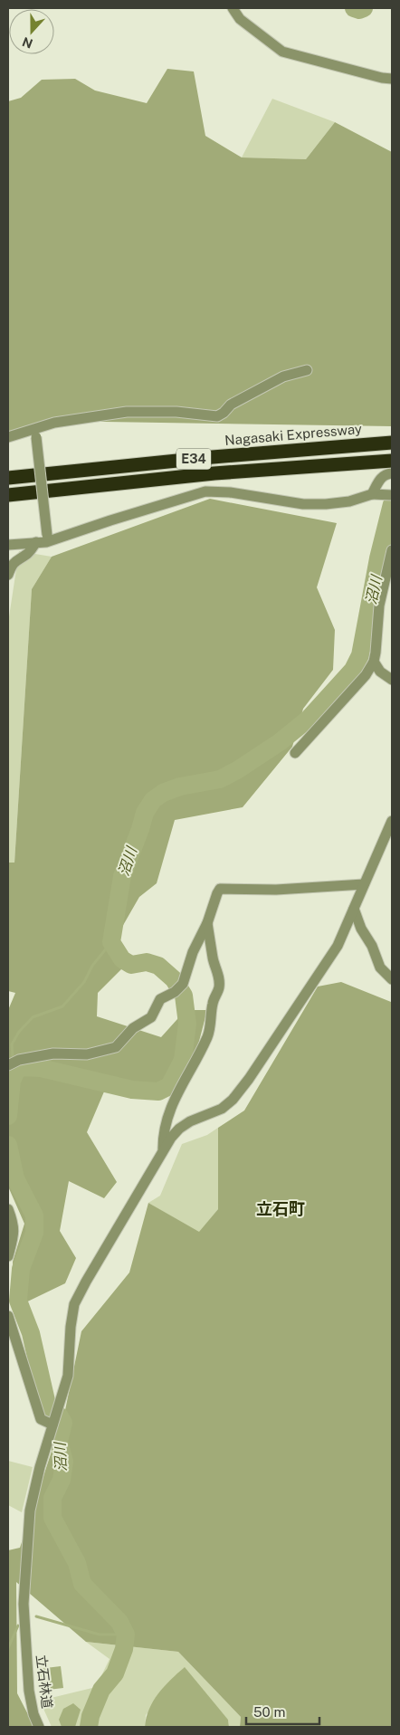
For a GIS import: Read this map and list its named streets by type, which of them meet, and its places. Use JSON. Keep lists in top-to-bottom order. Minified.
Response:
{"streets":{"highway":["Nagasaki Expressway","E34"],"street":["立石林道"]},"districts":["立石町"],"water":["沼川"],"scale_bar":"50 m","north":"bottom"}
